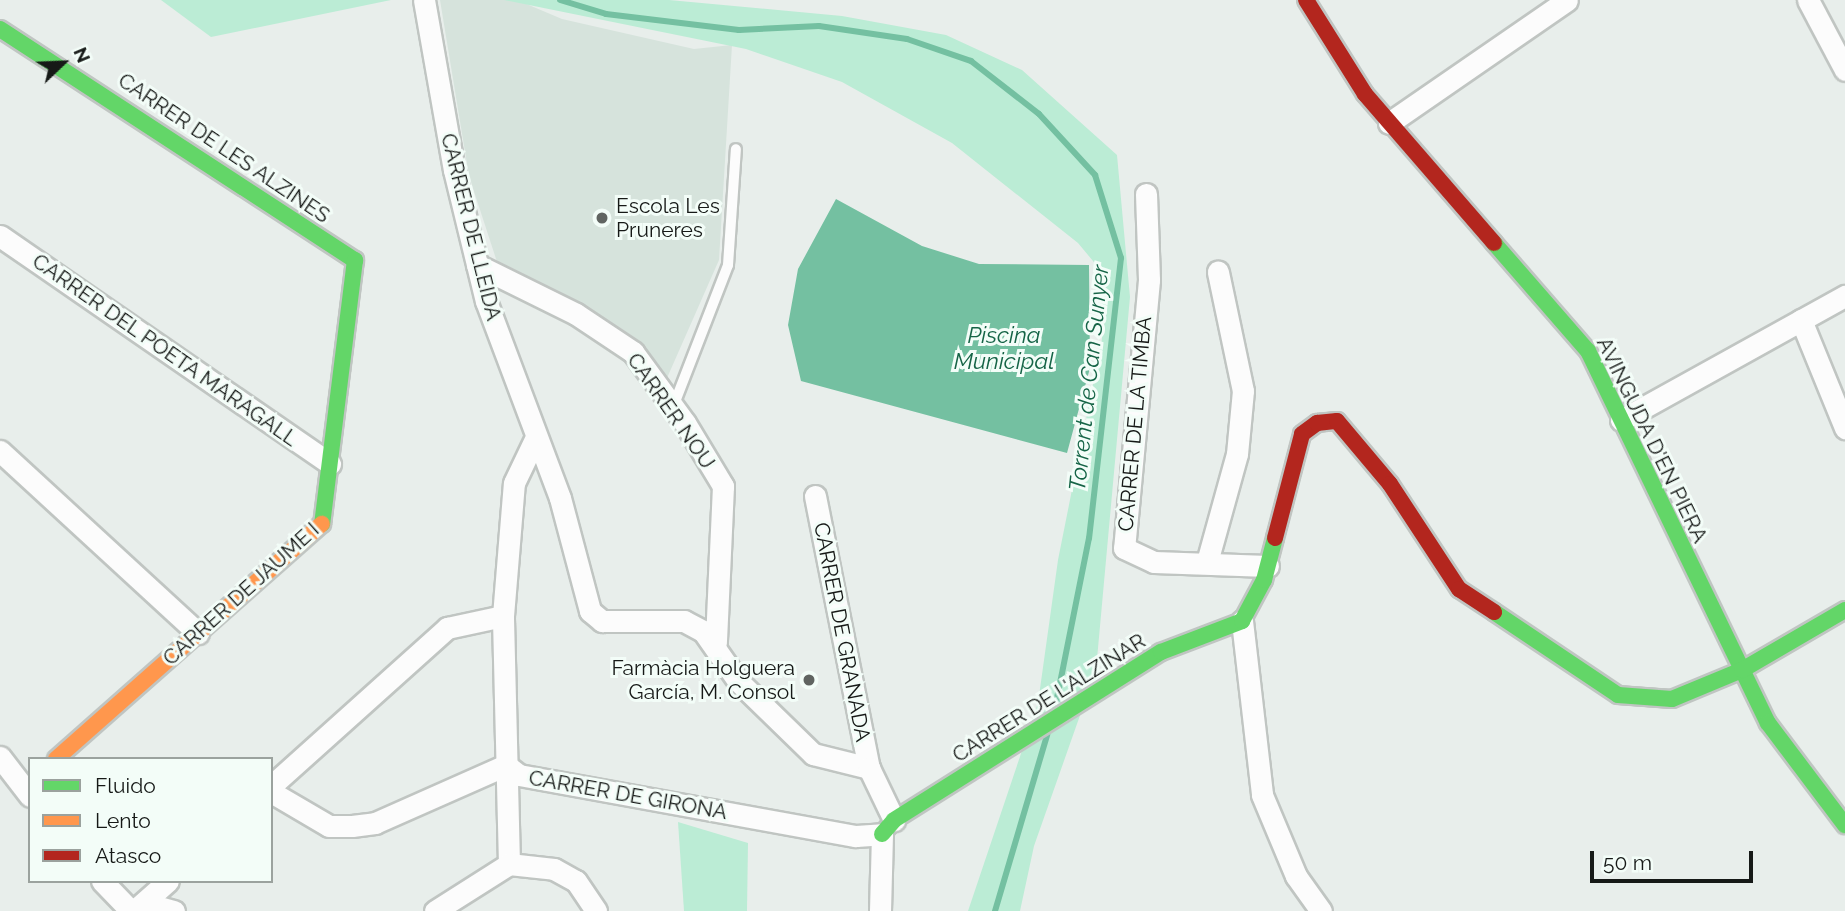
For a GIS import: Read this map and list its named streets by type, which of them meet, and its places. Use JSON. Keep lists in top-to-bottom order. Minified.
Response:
{"streets":{"street":["CARRER DE LES ALZINES","CARRER DE LLEIDA","CARRER DEL POETA MARAGALL","CARRER NOU","CARRER DE LA TIMBA","AVINGUDA D'EN PIERA","CARRER DE JAUME I","CARRER DE GRANADA","CARRER DE L'ALZINAR","CARRER DE GIRONA"]},"crossings":[["CARRER DE LES ALZINES","CARRER DE JAUME I"],["CARRER DE LLEIDA","CARRER NOU"],["CARRER DE LLEIDA","CARRER DE GRANADA"],["CARRER DEL POETA MARAGALL","CARRER DE JAUME I"],["CARRER NOU","CARRER DE GRANADA"],["CARRER DE GRANADA","CARRER DE L'ALZINAR"],["CARRER DE GRANADA","CARRER DE GIRONA"],["CARRER DE L'ALZINAR","CARRER DE GIRONA"]],"water":["Piscina Municipal","Torrent de Can Sunyer"],"places":["Escola Les Pruneres","Farmàcia Holguera García, M. Consol"],"legend":["Fluido","Lento","Atasco"],"scale_bar":"50 m","north":"top right"}
